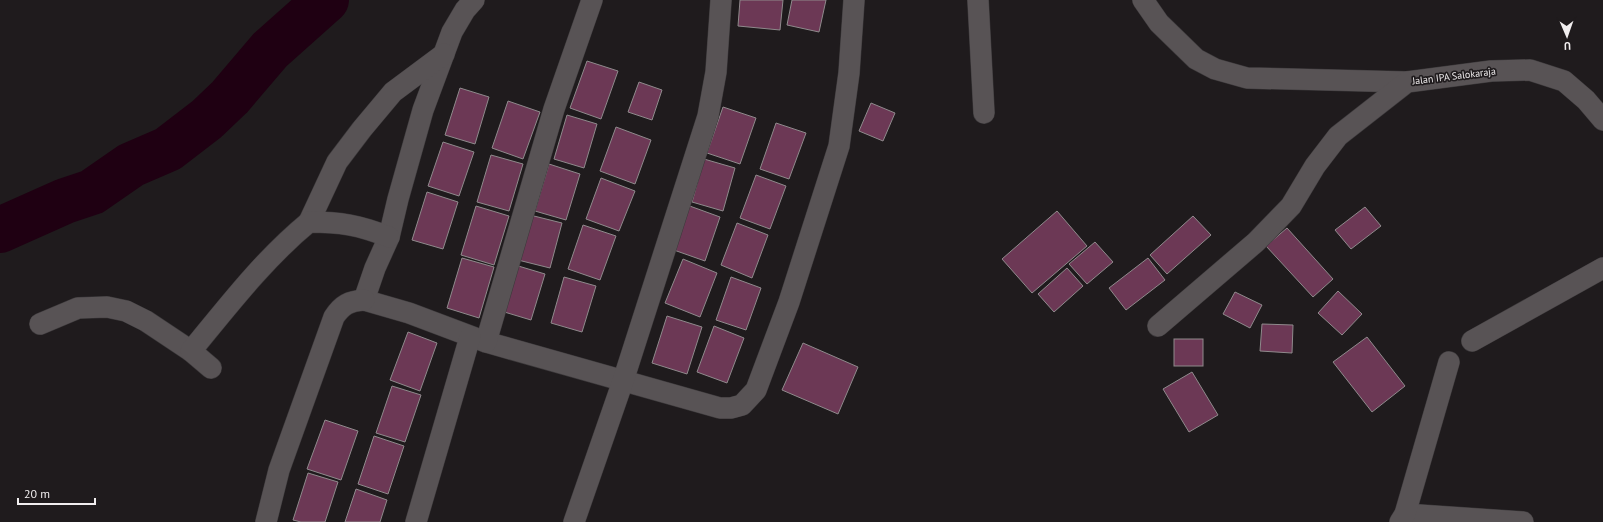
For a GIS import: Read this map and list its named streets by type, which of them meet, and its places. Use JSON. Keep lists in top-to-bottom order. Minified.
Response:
{"streets":{"street":["Jalan IPA Salokaraja"]},"scale_bar":"20 m","north":"bottom"}
